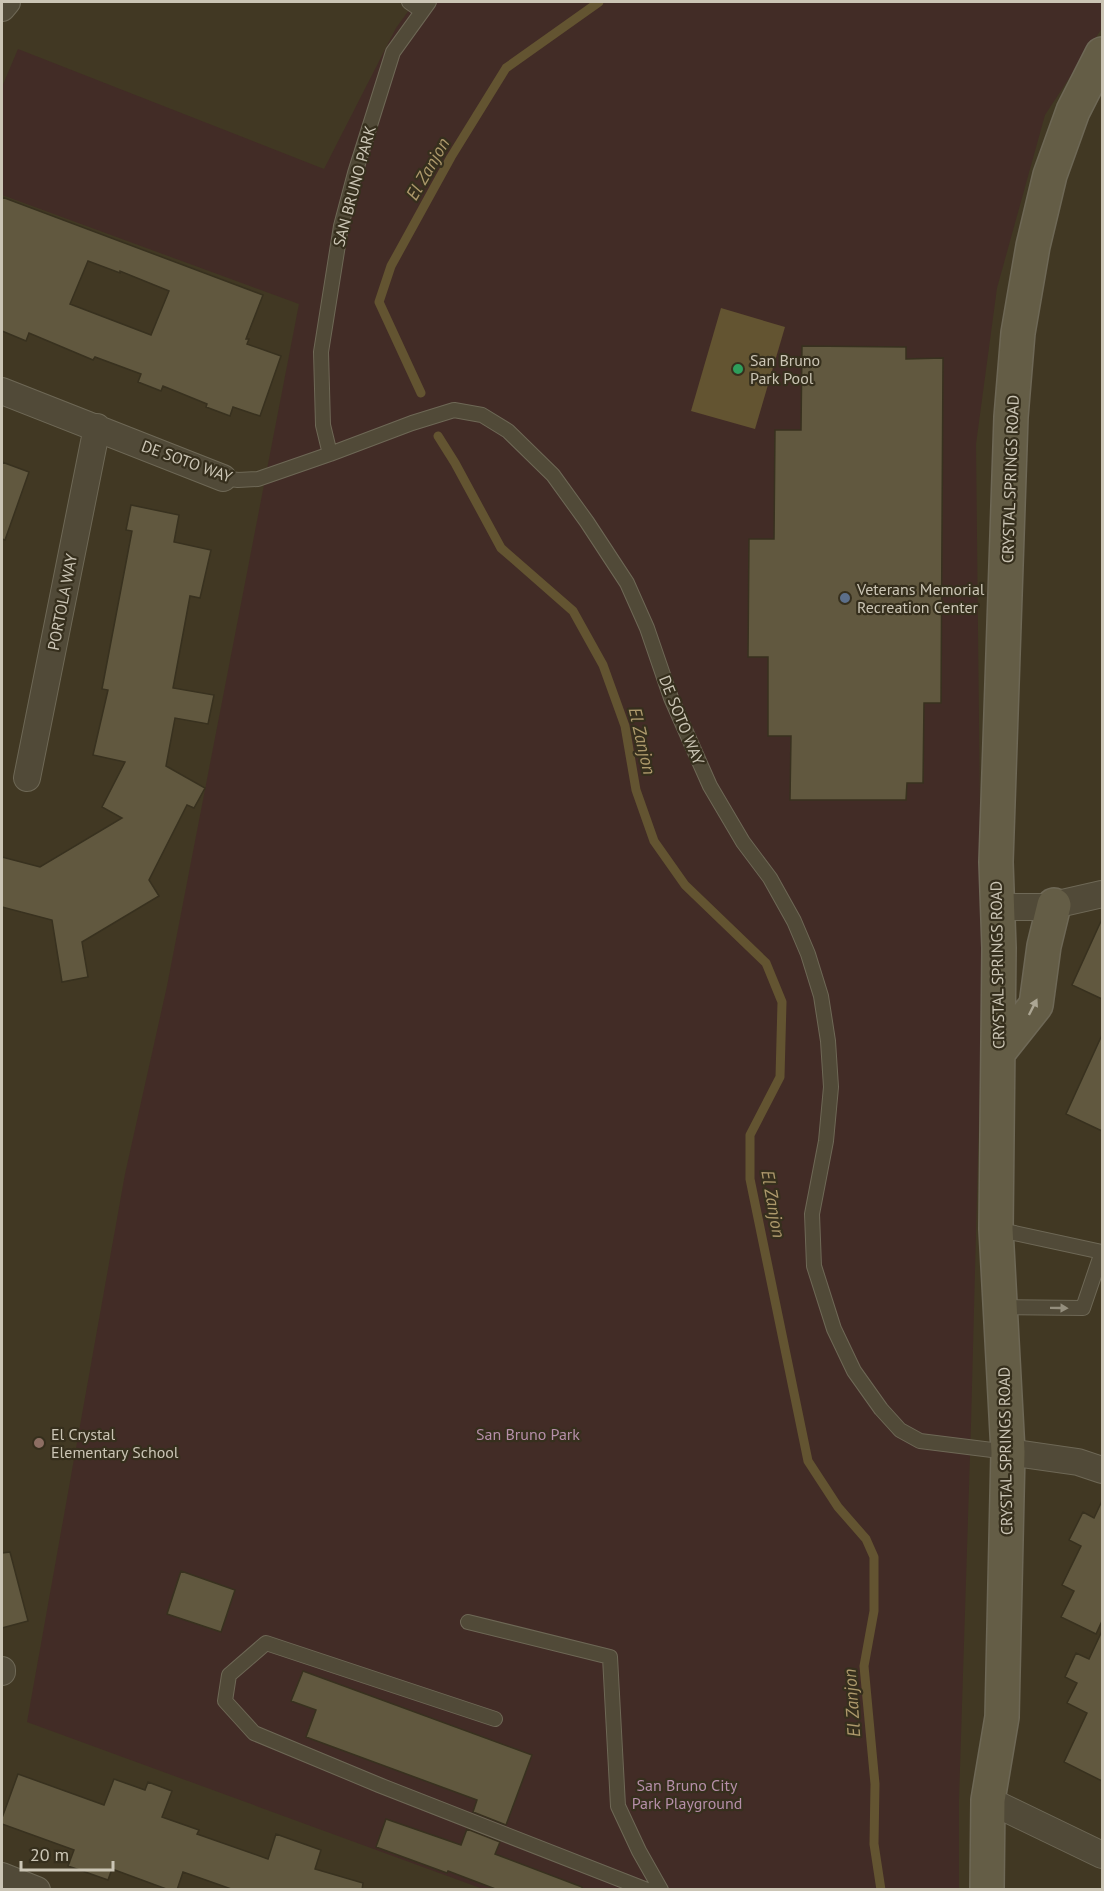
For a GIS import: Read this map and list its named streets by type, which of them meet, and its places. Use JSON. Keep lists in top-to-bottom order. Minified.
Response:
{"streets":{"main road":["CRYSTAL SPRINGS ROAD"],"street":["DE SOTO WAY","PORTOLA WAY"],"lane":["SAN BRUNO PARK"]},"crossings":[["SAN BRUNO PARK","DE SOTO WAY"],["DE SOTO WAY","CRYSTAL SPRINGS ROAD"],["DE SOTO WAY","PORTOLA WAY"]],"water":["El Zanjon"],"parks":["San Bruno Park","San Bruno City Park Playground"],"places":["San Bruno Park Pool","Veterans Memorial Recreation Center","El Crystal Elementary School"],"scale_bar":"20 m"}
